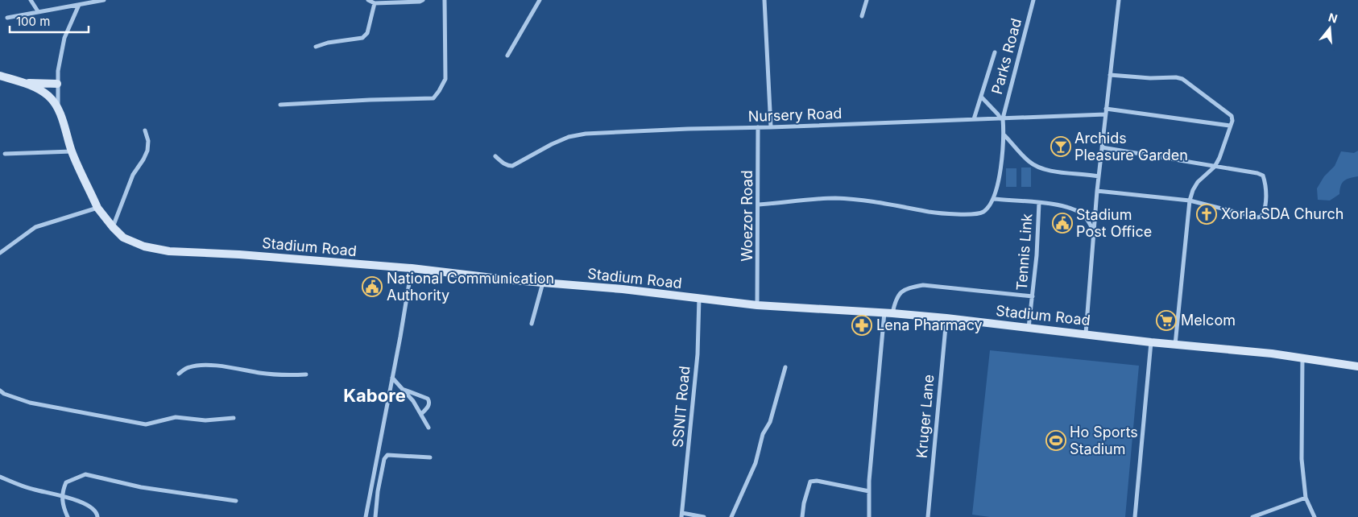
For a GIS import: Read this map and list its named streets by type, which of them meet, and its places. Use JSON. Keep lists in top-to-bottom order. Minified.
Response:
{"streets":{"main road":["Stadium Road"],"street":["Parks Road","Nursery Road","Woezor Road","Tennis Link","SSNIT Road","Kruger Lane"]},"crossings":[["Parks Road","Nursery Road"],["Nursery Road","Woezor Road"],["Woezor Road","Stadium Road"],["Stadium Road","Tennis Link"],["Stadium Road","SSNIT Road"],["Stadium Road","Kruger Lane"]],"districts":["Kabore"],"places":{"bar":["Archids Pleasure Garden"],"church":["Xorla SDA Church"],"public building":["Stadium Post Office","National Communication Authority"],"supermarket":["Melcom"],"pharmacy":["Lena Pharmacy"],"sports":["Ho Sports Stadium"]},"scale_bar":"100 m","north":"top"}
